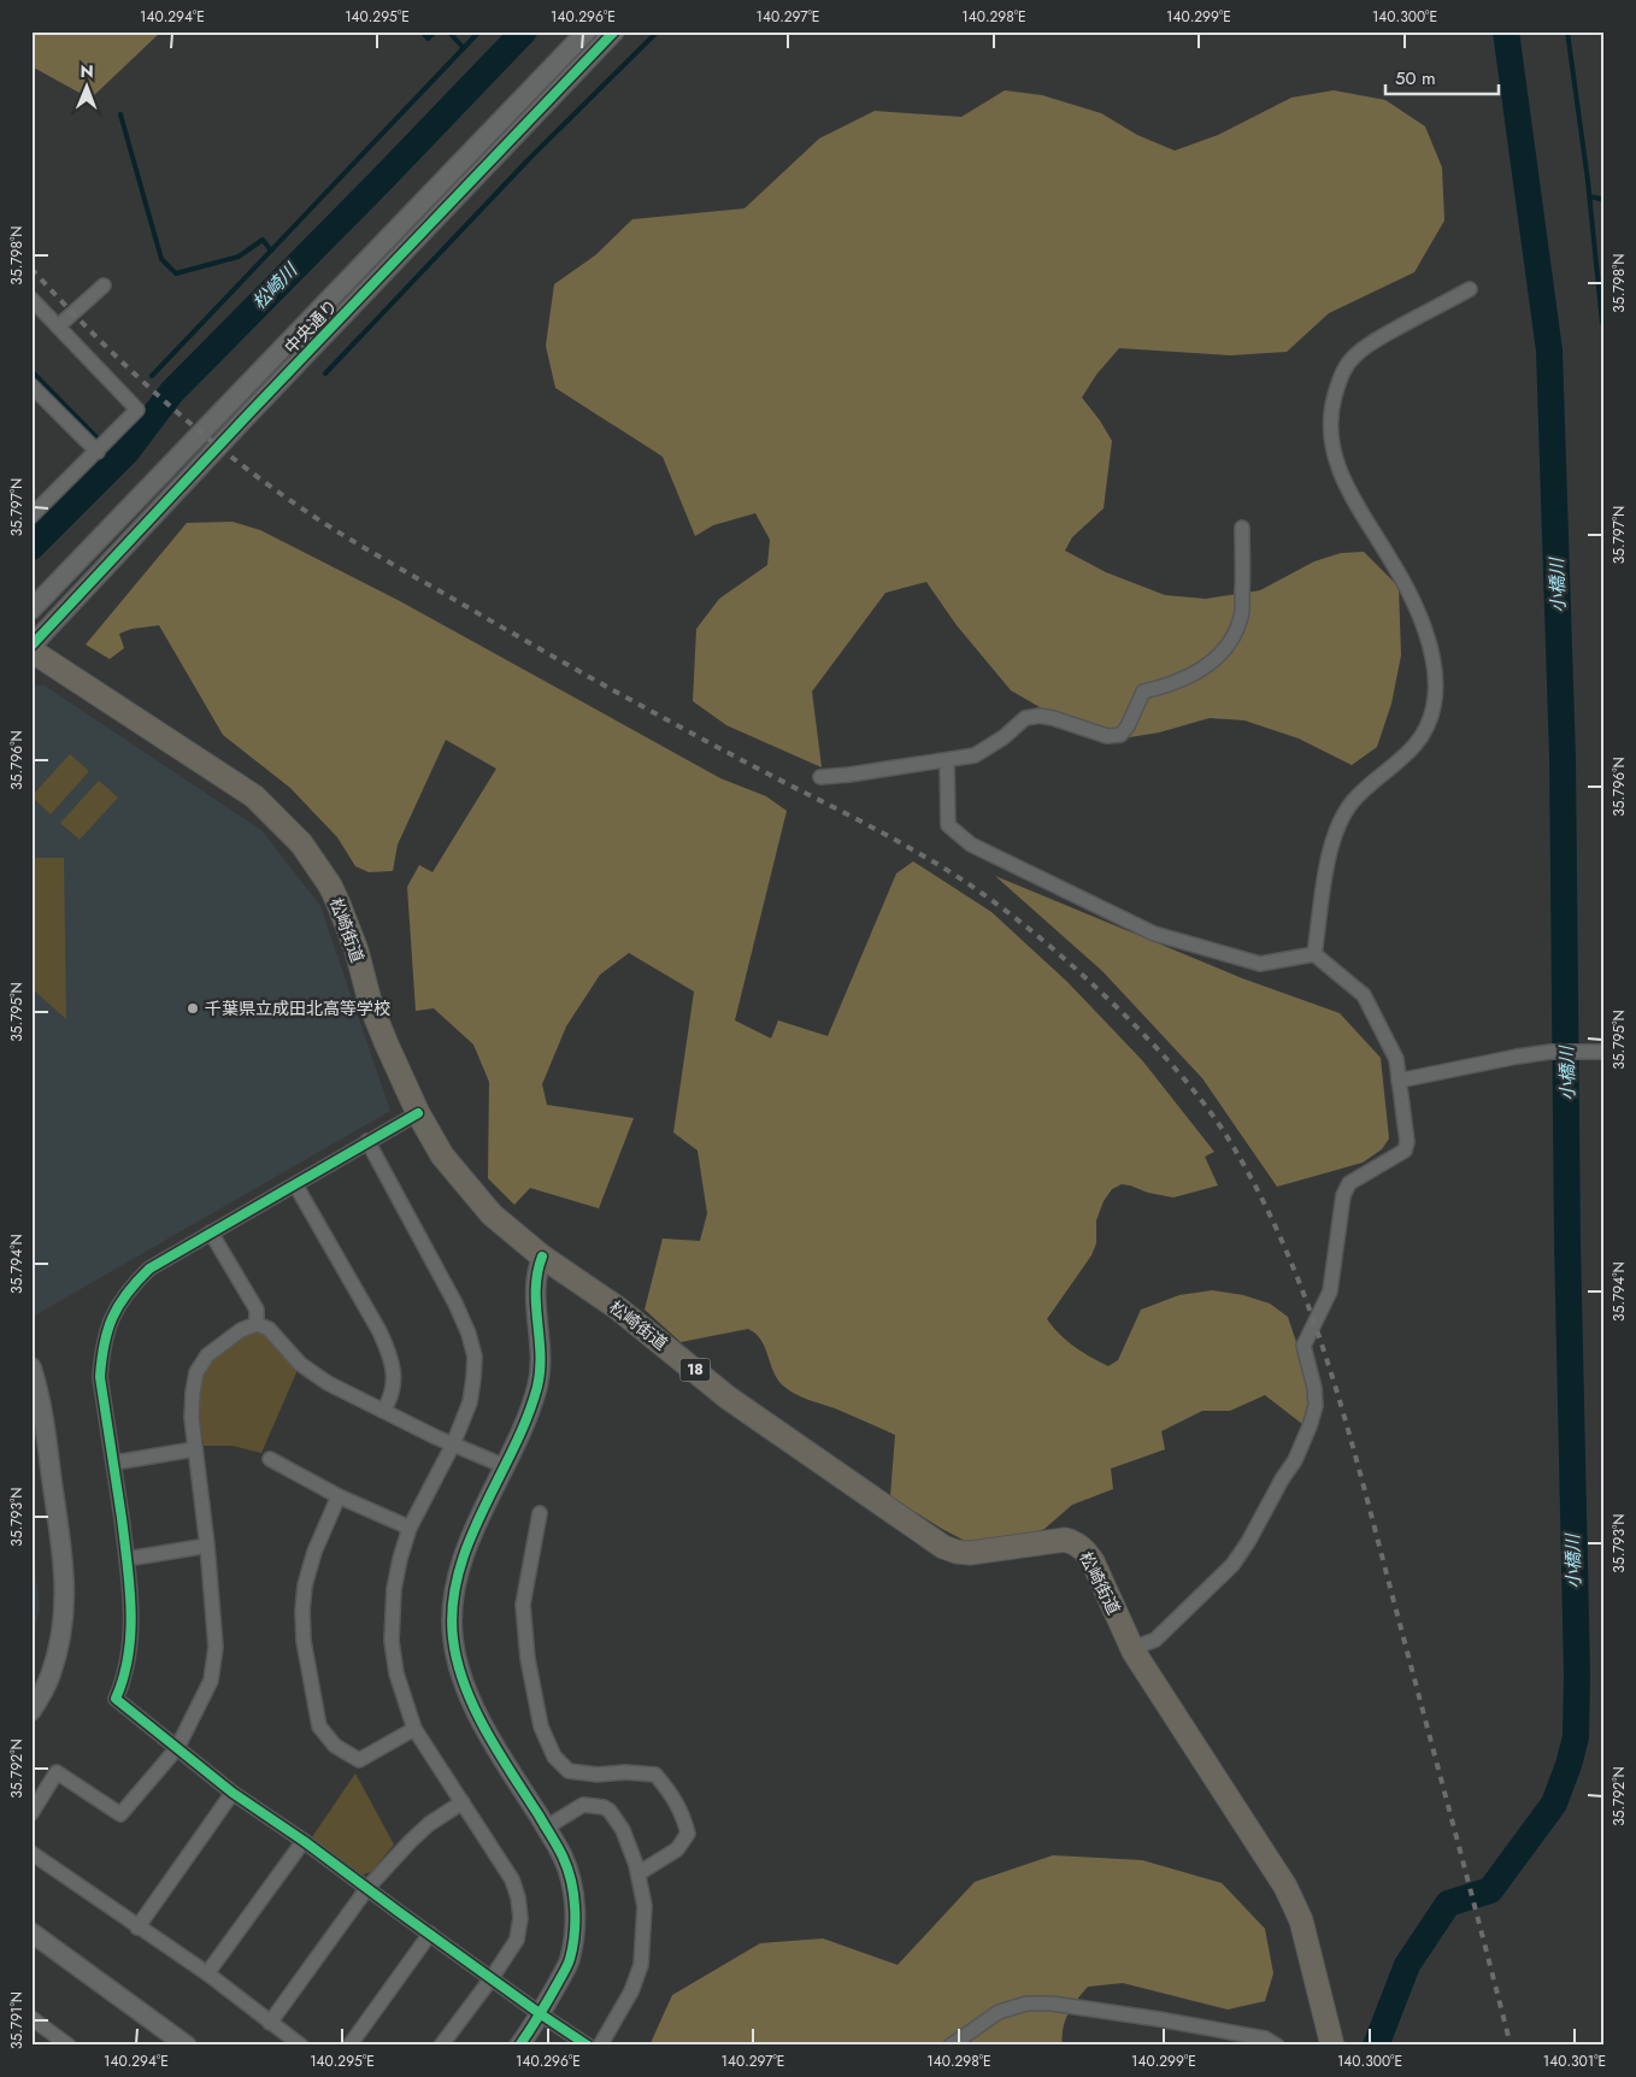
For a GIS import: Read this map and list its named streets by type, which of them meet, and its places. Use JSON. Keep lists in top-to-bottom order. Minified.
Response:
{"streets":{"main road":["松崎街道","18"],"street":["中央通り"]},"water":["松崎川","小橋川"],"places":["千葉県立成田北高等学校"],"scale_bar":"50 m","north":"top","coordinates":["140.294°E","140.295°E","140.296°E","140.297°E","140.298°E","140.299°E","140.300°E","35.798°N","35.797°N","35.796°N","35.795°N","35.794°N","35.793°N","35.792°N","35.791°N","140.301°E"]}
